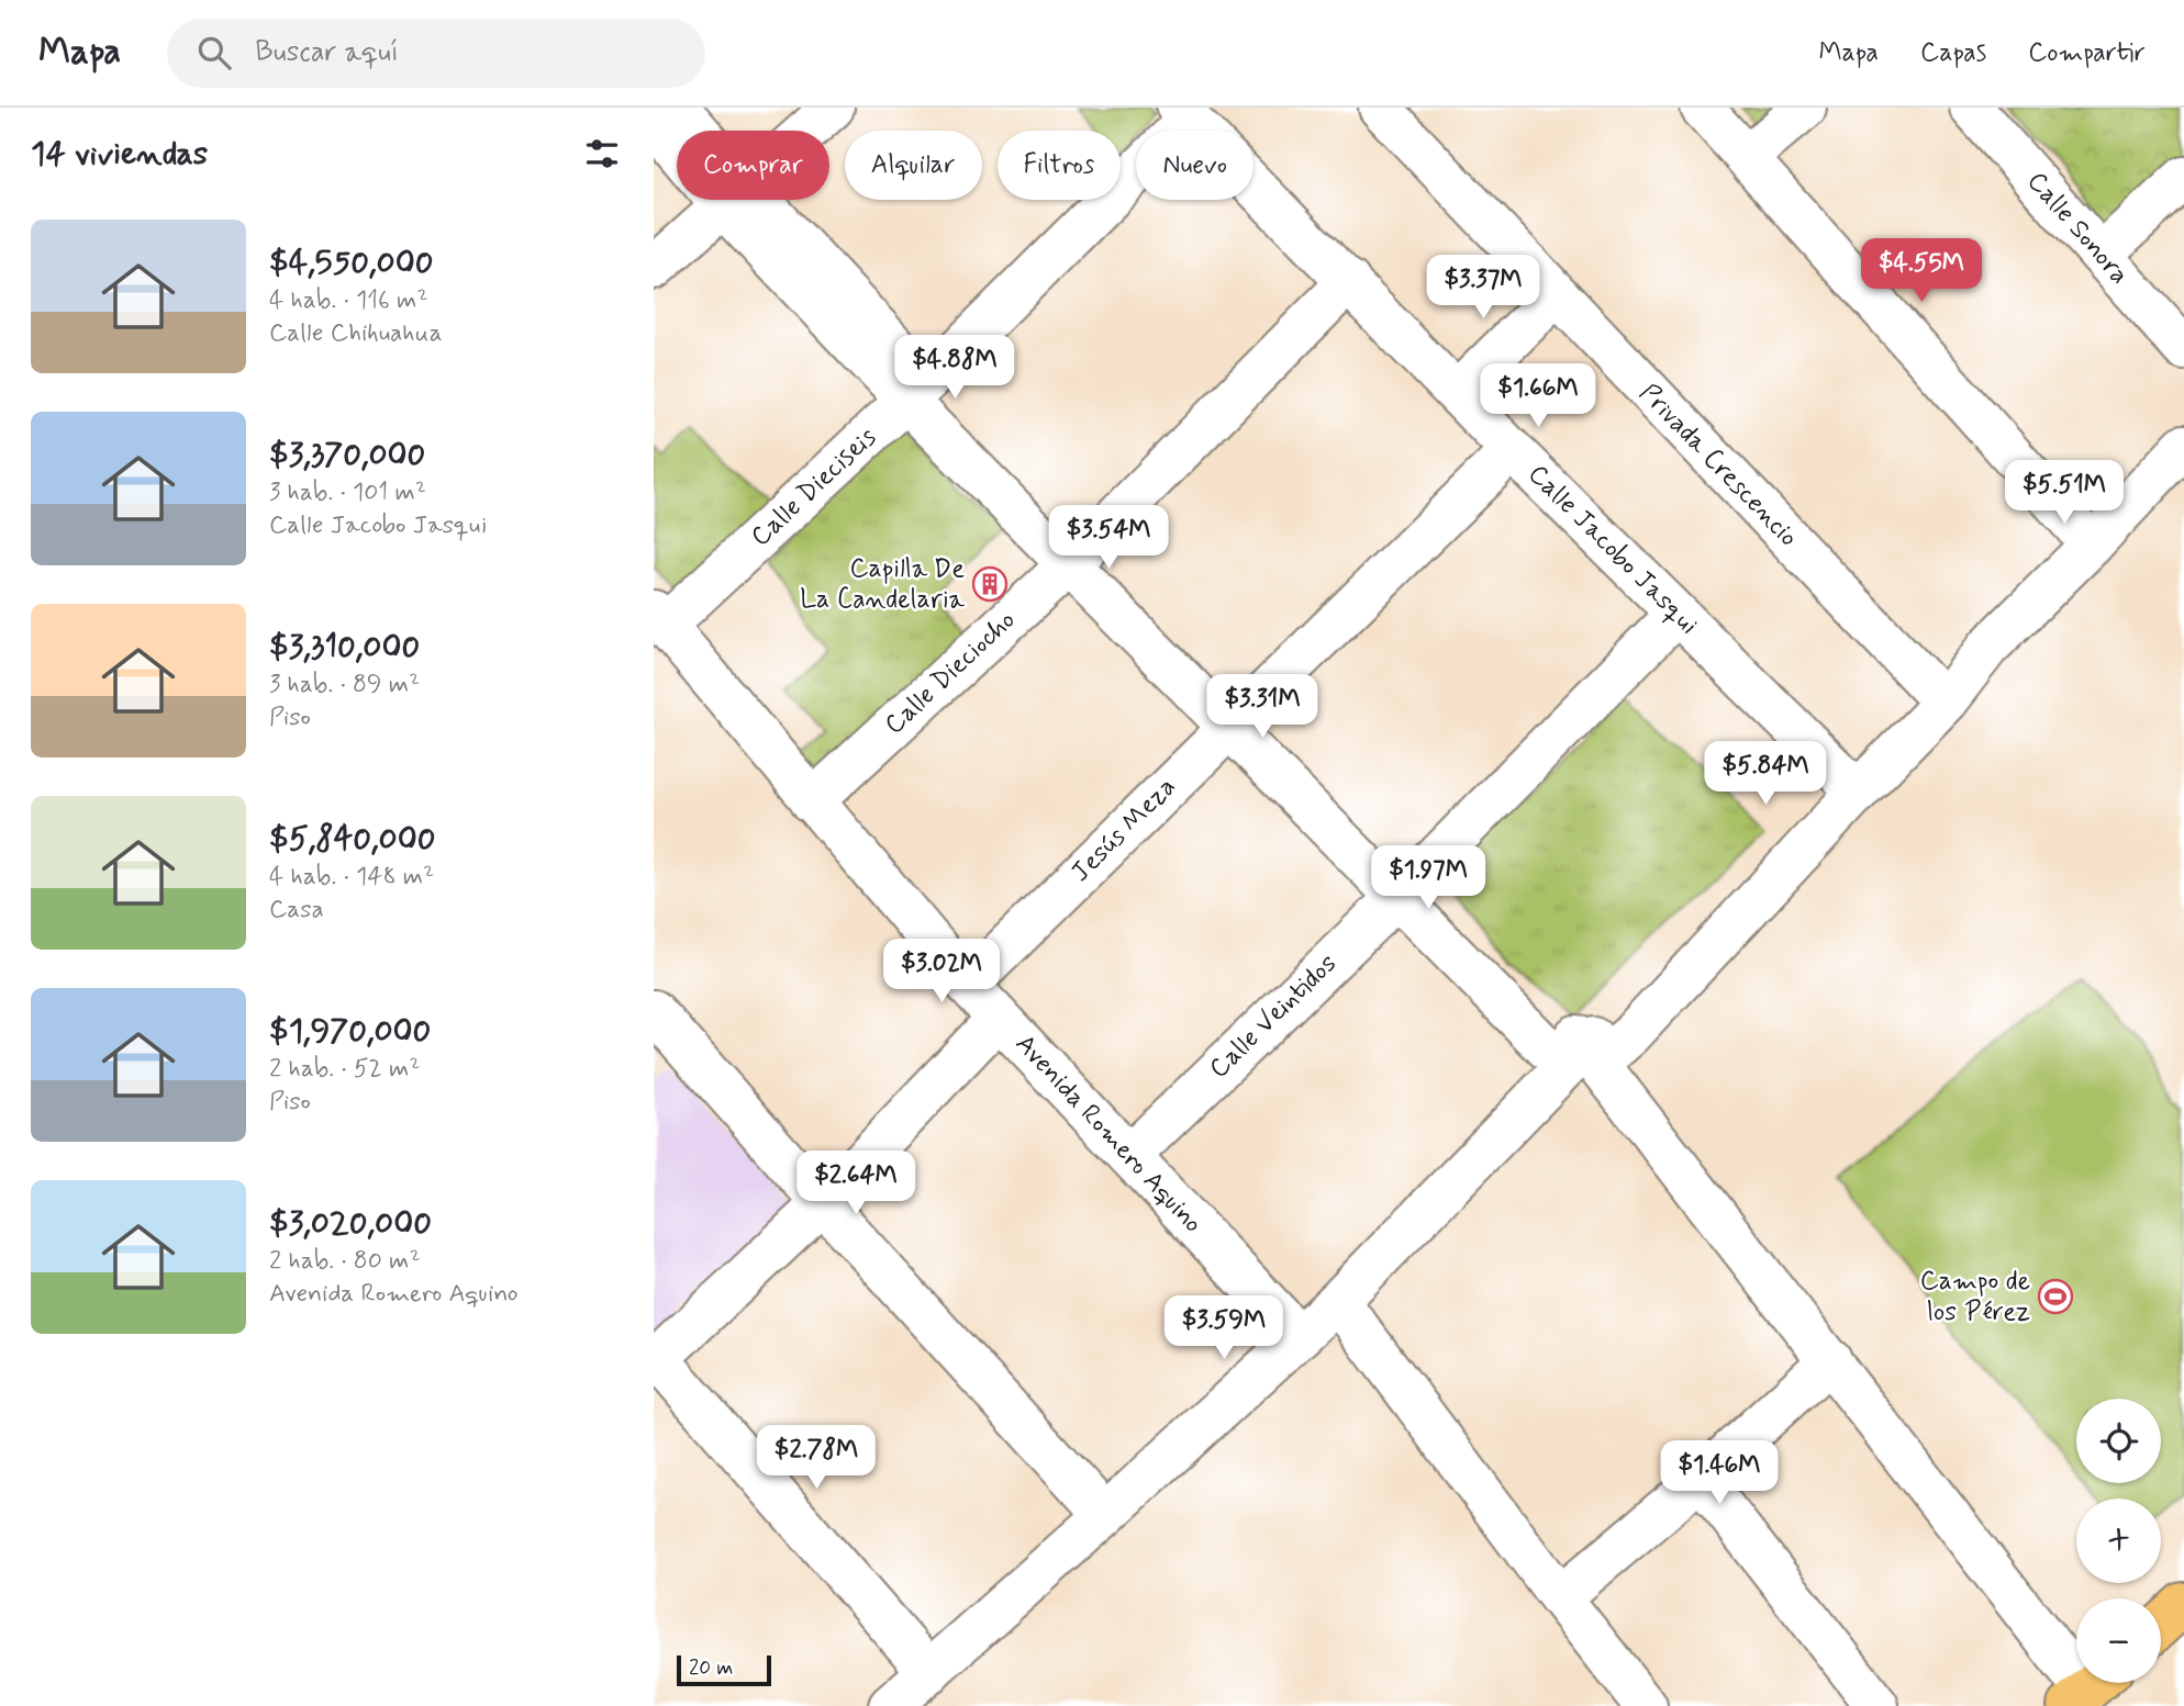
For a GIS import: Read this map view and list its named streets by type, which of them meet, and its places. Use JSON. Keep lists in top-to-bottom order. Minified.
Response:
{"streets":{"street":["Calle Sonora","Privada Crescencio","Calle Dieciseis","Calle Jacobo Jasqui","Calle Dieciocho","Jesús Meza","Calle Veintidos","Avenida Romero Aquino"]},"crossings":[["Calle Dieciseis","Calle Jacobo Jasqui"],["Calle Dieciseis","Avenida Romero Aquino"],["Calle Jacobo Jasqui","Calle Dieciocho"],["Calle Jacobo Jasqui","Jesús Meza"],["Calle Jacobo Jasqui","Calle Veintidos"],["Calle Dieciocho","Avenida Romero Aquino"],["Jesús Meza","Avenida Romero Aquino"],["Calle Veintidos","Avenida Romero Aquino"]],"places":{"building":["Capilla De La Candelaria"],"sports":["Campo de los Pérez"]},"scale_bar":"20 m","page":{"header":"Mapa","search":"Buscar aquí","nav":["Mapa","Capas","Compartir"],"heading":"14 viviendas","chip":["Comprar","Alquilar","Filtros","Nuevo"],"list":[{"name":"$4,550,000","note":"4 hab. · 116 m² · Calle Chihuahua"},{"name":"$3,370,000","note":"3 hab. · 101 m² · Calle Jacobo Jasqui"},{"name":"$3,310,000","note":"3 hab. · 89 m² · Piso"},{"name":"$5,840,000","note":"4 hab. · 148 m² · Casa"},{"name":"$1,970,000","note":"2 hab. · 52 m² · Piso"},{"name":"$3,020,000","note":"2 hab. · 80 m² · Avenida Romero Aquino"}],"price":["$4.55M","$3.37M","$4.88M","$1.66M","$5.51M","$3.54M","$3.31M","$5.84M","$1.97M","$3.02M","$2.64M","$3.59M","$2.78M","$1.46M"],"map_buttons":["+","−"],"scale":"20 m"}}
